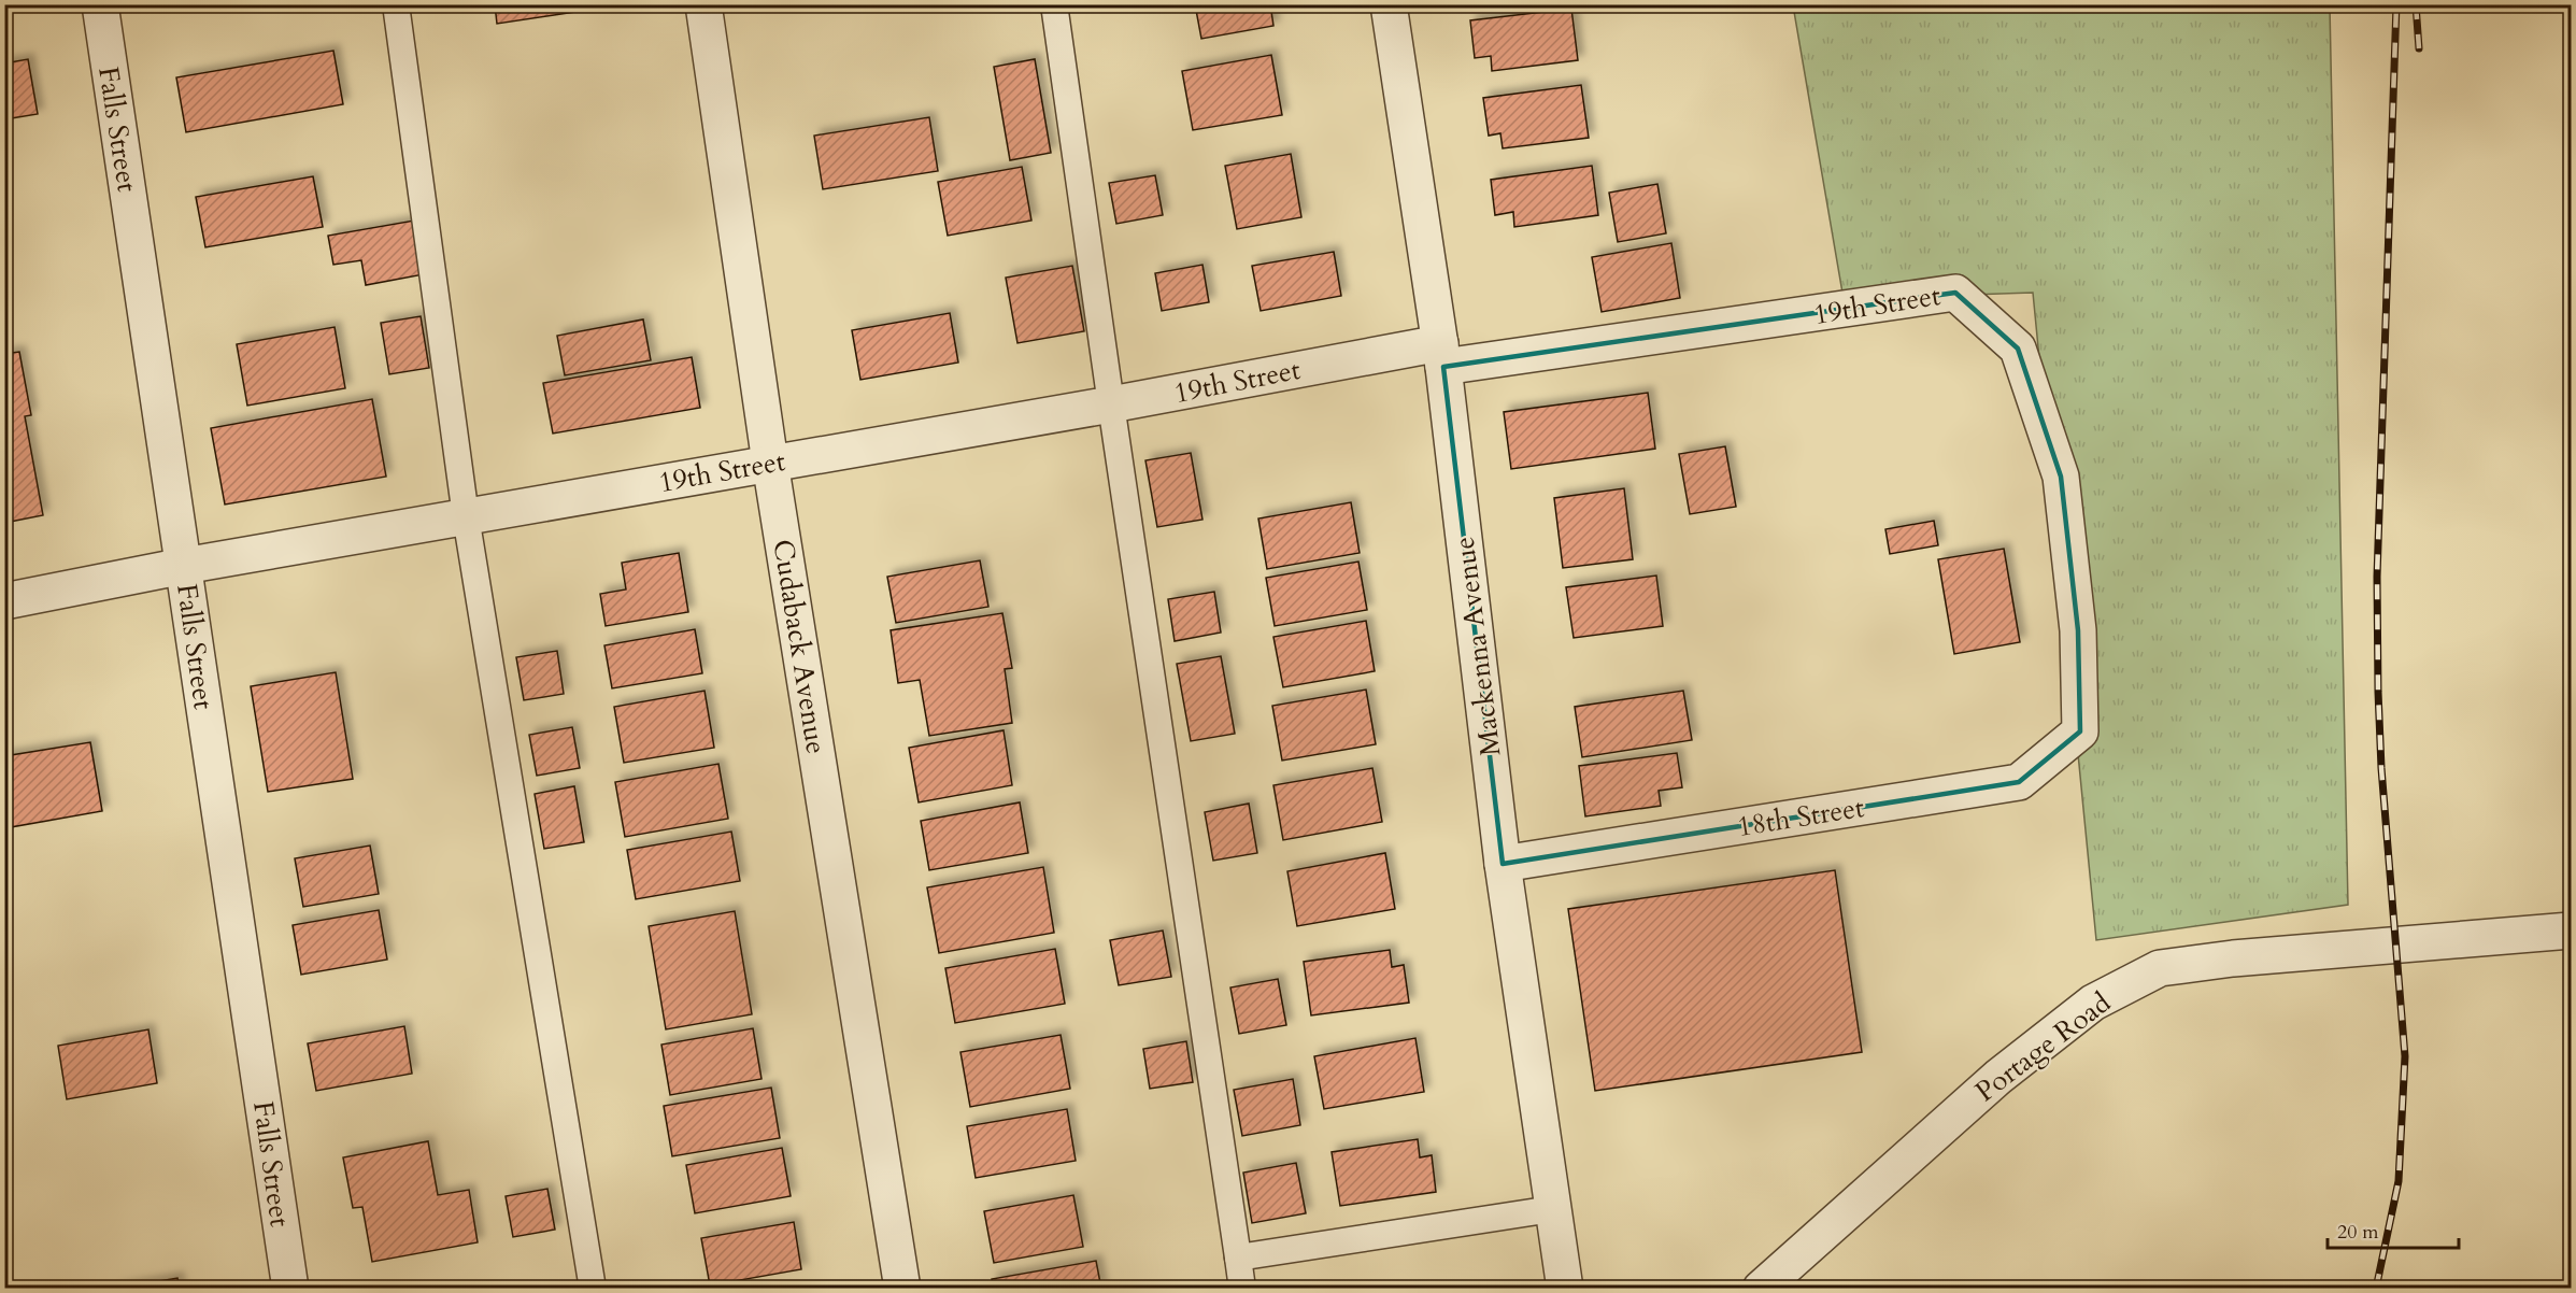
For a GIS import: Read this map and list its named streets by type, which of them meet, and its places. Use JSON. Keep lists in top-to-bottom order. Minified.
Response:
{"streets":{"street":["Falls Street","19th Street","Cudaback Avenue","Mackenna Avenue","18th Street","Portage Road"]},"crossings":[["Falls Street","19th Street"],["19th Street","Cudaback Avenue"],["19th Street","Mackenna Avenue"],["19th Street","18th Street"],["Mackenna Avenue","18th Street"]],"scale_bar":"20 m"}
